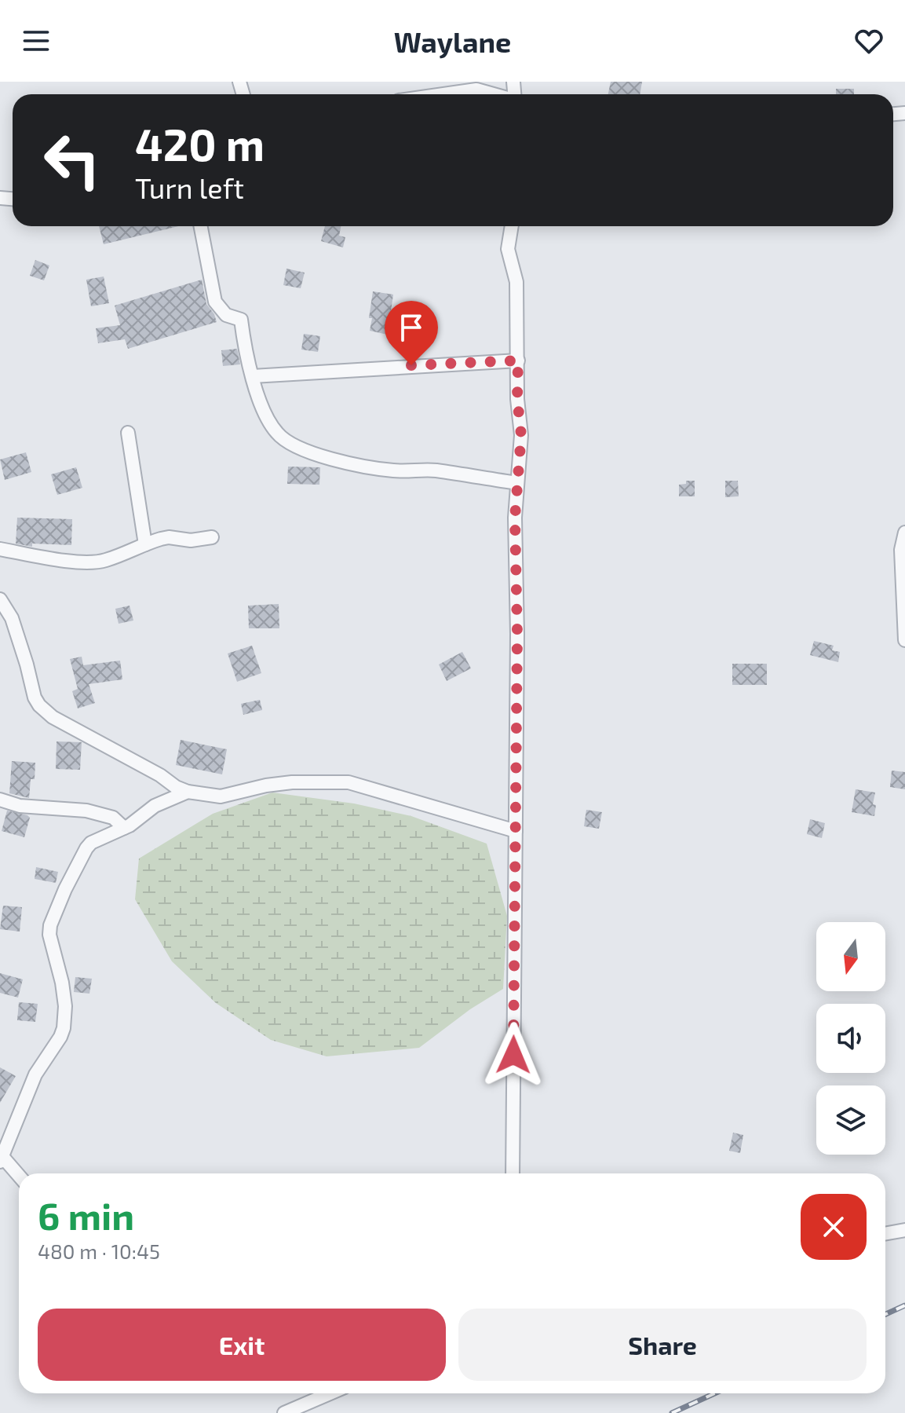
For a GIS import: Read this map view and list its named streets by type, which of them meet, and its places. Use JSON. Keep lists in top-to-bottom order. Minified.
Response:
{"north":"bottom","page":{"header":"Waylane","turn":["420 m","Turn left"],"heading":["6 min","480 m · 10:45"],"buttons":["Exit","Share"]}}
